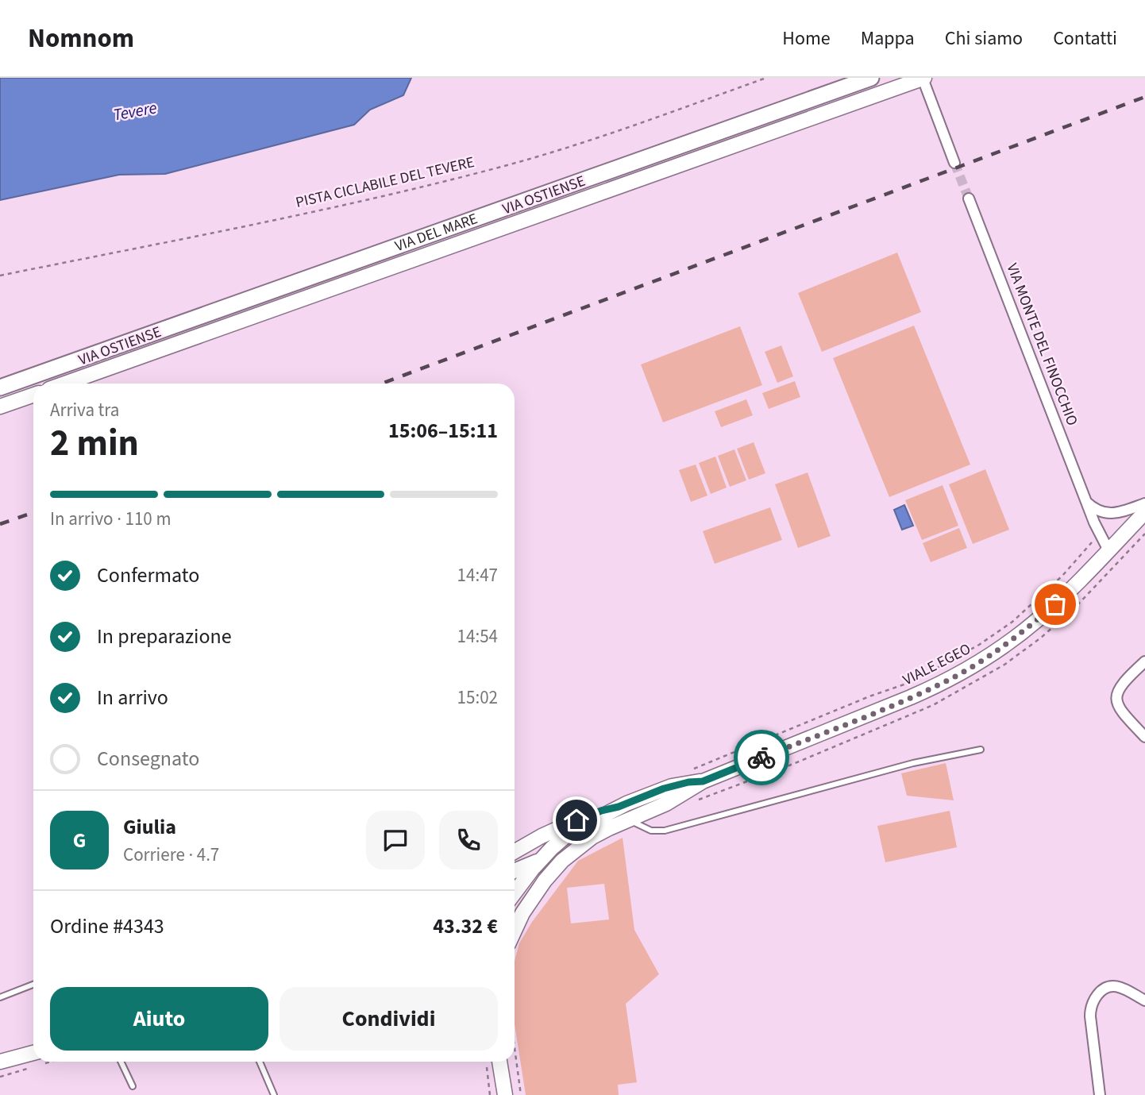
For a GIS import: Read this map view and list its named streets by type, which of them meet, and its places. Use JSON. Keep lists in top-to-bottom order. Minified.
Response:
{"streets":{"main road":["VIA OSTIENSE","VIA DEL MARE","VIALE EGEO"],"street":["VIA MONTE DEL FINOCCHIO"],"path":["PISTA CICLABILE DEL TEVERE"]},"crossings":[["VIA MONTE DEL FINOCCHIO","VIALE EGEO"]],"water":["Tevere"],"page":{"header":"Nomnom","nav":["Home","Mappa","Chi siamo","Contatti"],"heading":["2 min","Arriva tra","15:06–15:11"],"panel":["Giulia","Corriere · 4.7","Ordine #4343","43.32 €"],"bar":"In arrivo · 110 m","list":[["Confermato","14:47"],["In preparazione","14:54"],["In arrivo","15:02"],"Consegnato"],"round":"G","buttons":["Aiuto","Condividi"]}}
